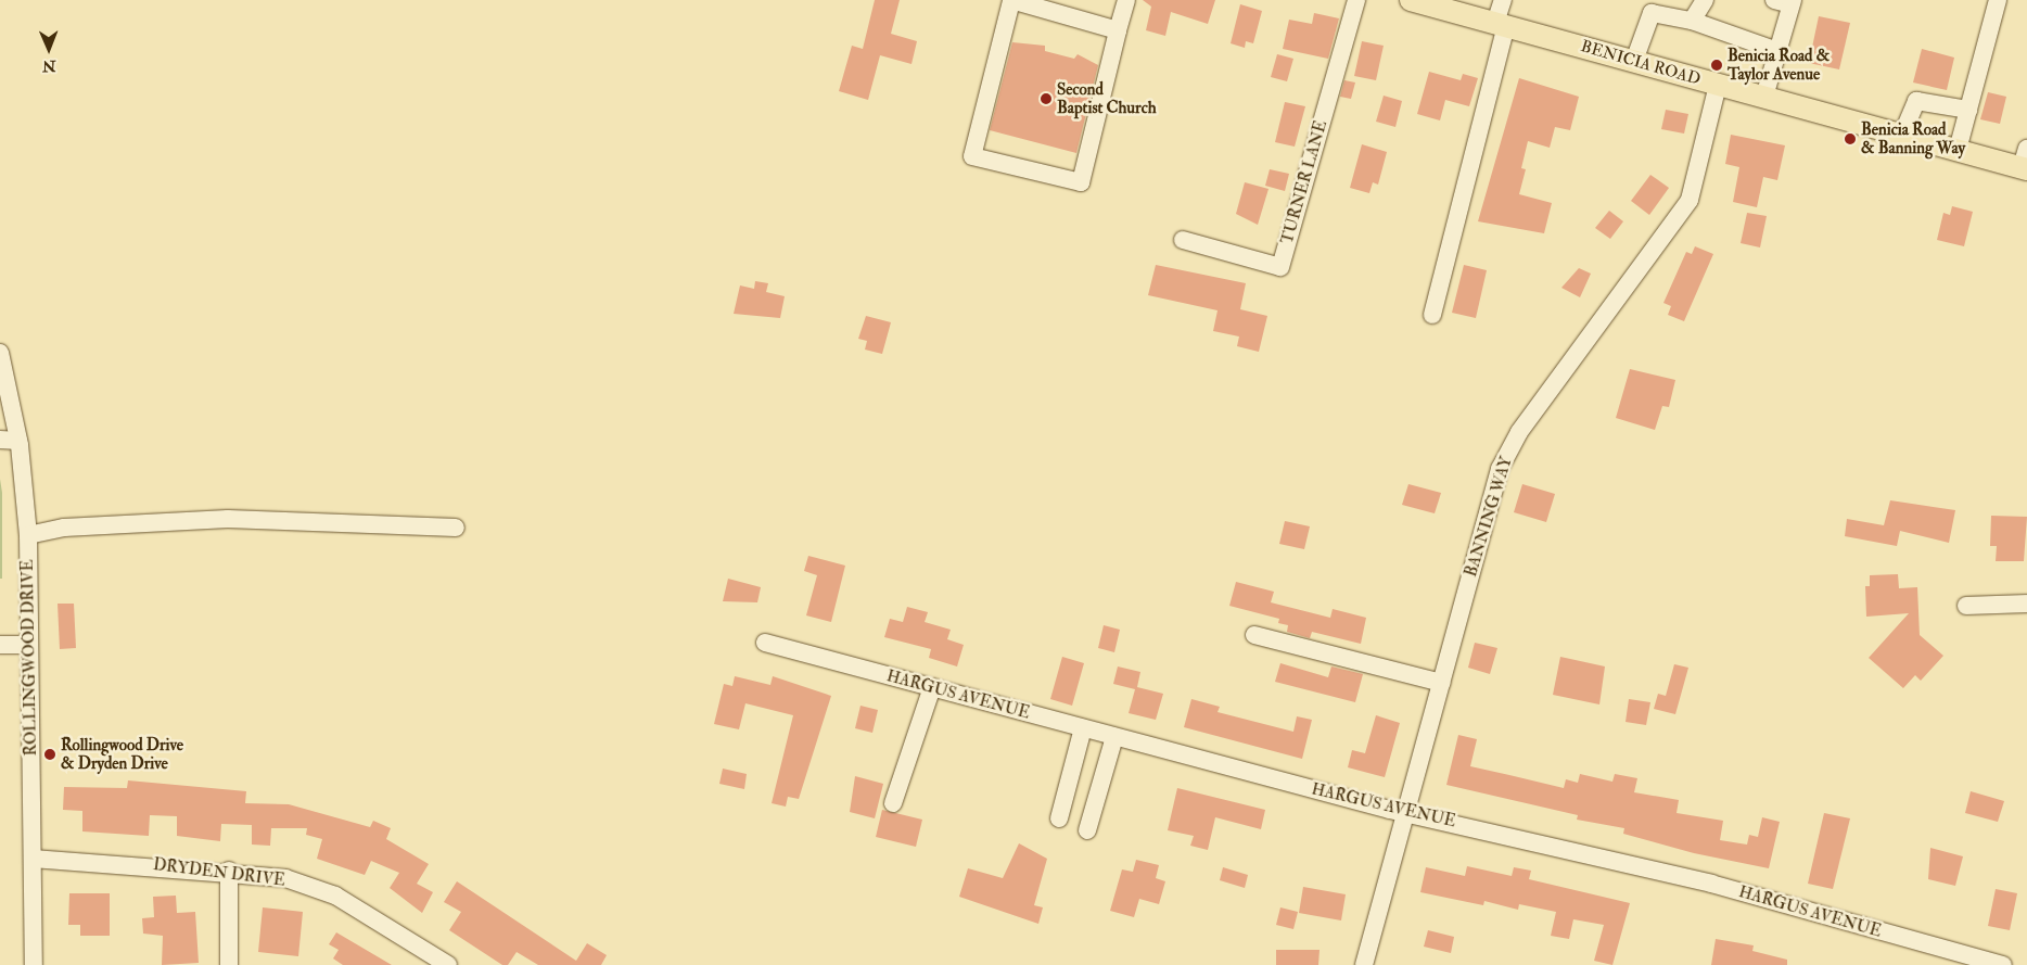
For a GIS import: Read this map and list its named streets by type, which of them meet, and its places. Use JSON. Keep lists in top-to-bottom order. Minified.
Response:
{"streets":{"main road":["BENICIA ROAD"],"street":["TURNER LANE","BANNING WAY","ROLLINGWOOD DRIVE","HARGUS AVENUE","DRYDEN DRIVE"]},"crossings":[["BENICIA ROAD","BANNING WAY"],["BANNING WAY","HARGUS AVENUE"],["ROLLINGWOOD DRIVE","DRYDEN DRIVE"]],"places":["Benicia Road & Taylor Avenue","Second Baptist Church","Benicia Road & Banning Way","Rollingwood Drive & Dryden Drive"],"north":"bottom"}
